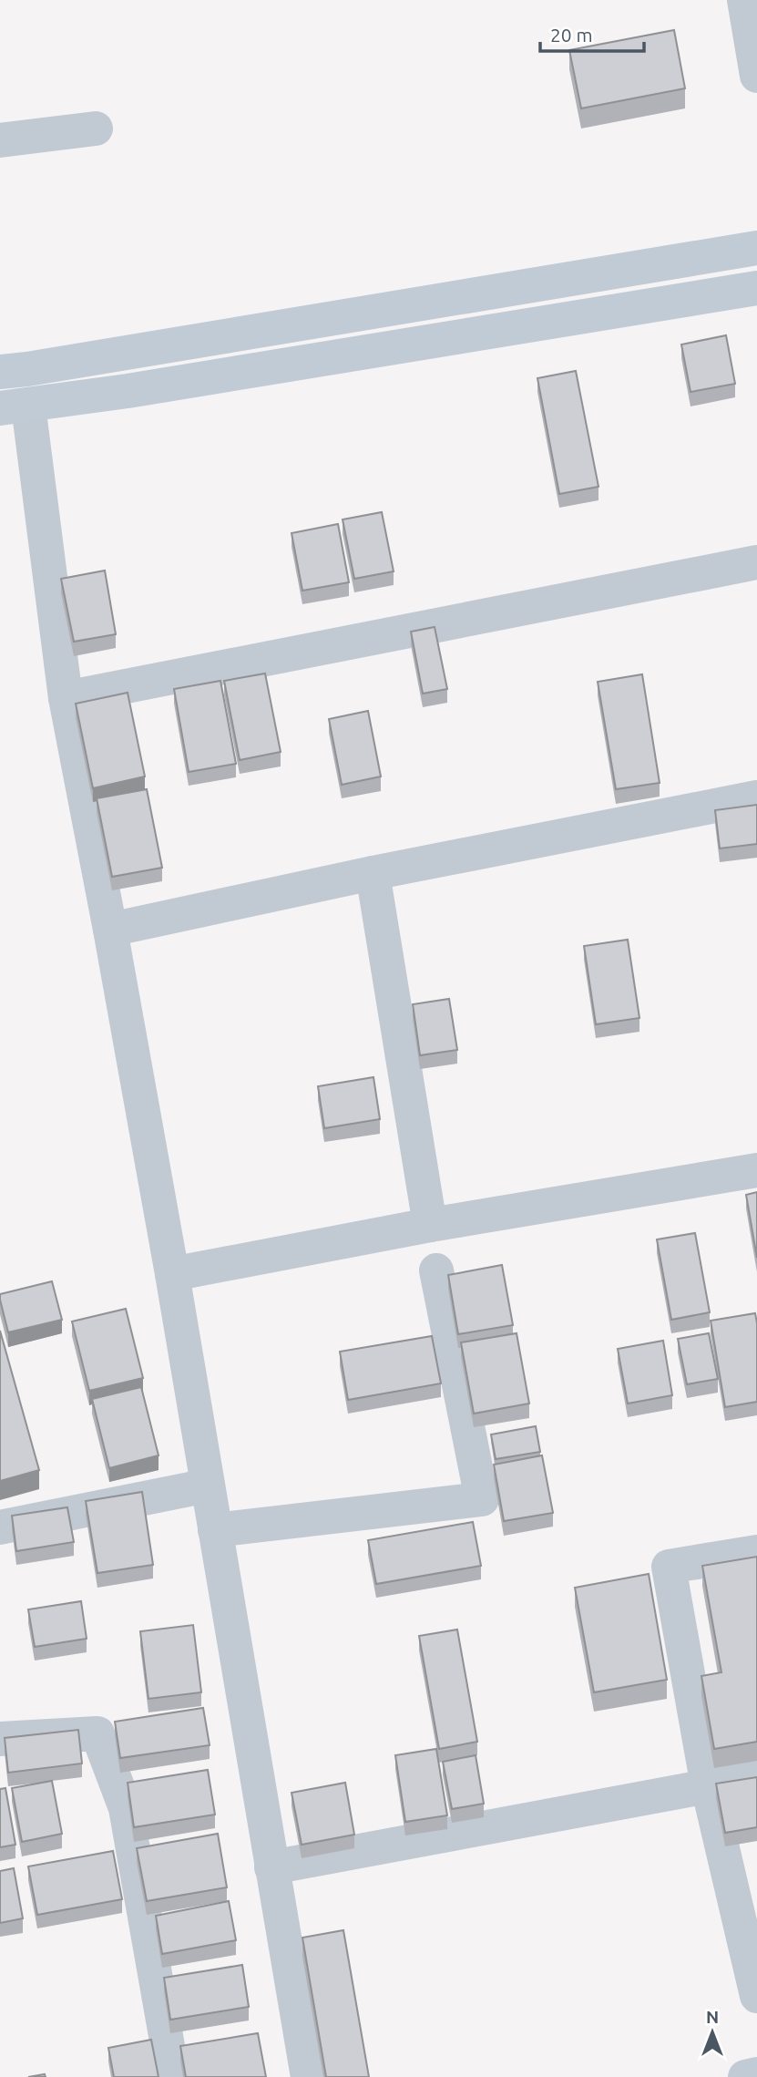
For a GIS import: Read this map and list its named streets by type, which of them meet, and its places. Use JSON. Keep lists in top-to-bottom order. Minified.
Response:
{"scale_bar":"20 m","north":"top"}
